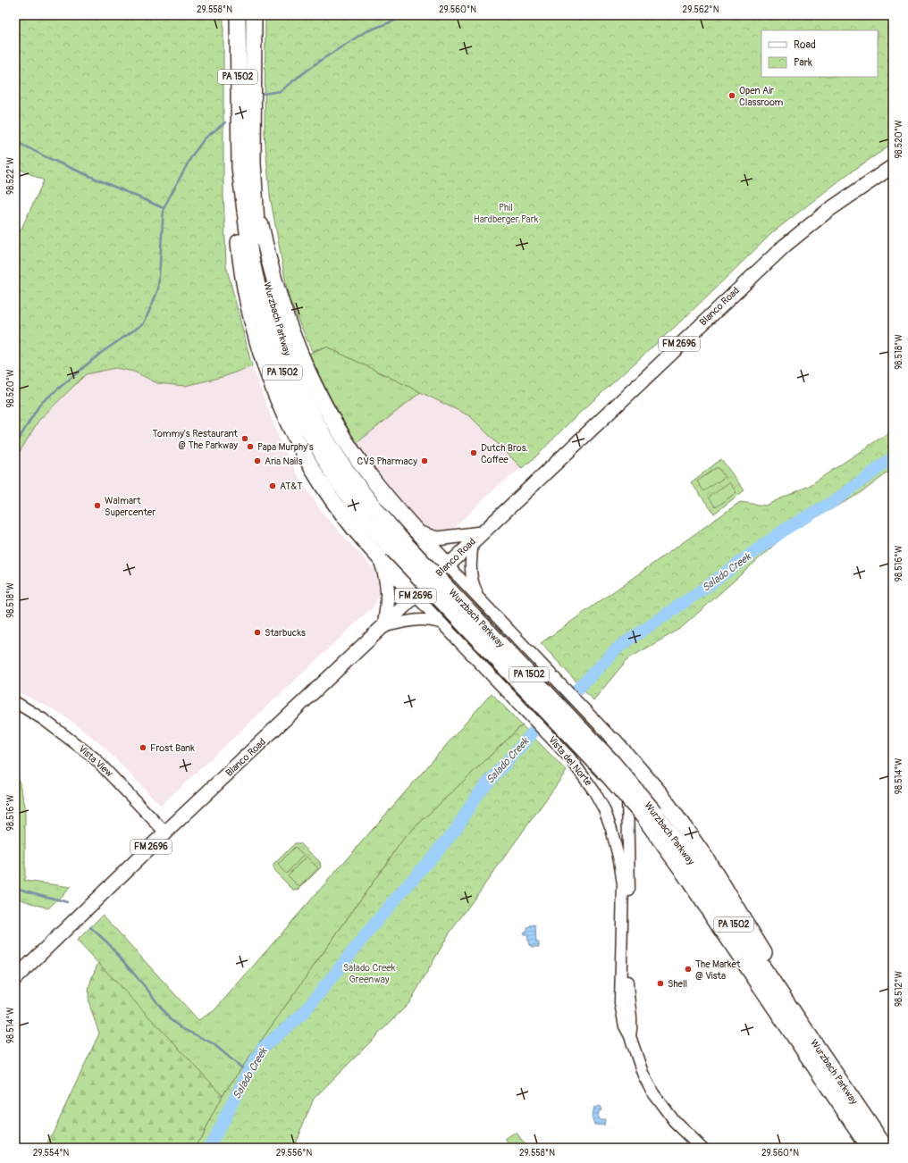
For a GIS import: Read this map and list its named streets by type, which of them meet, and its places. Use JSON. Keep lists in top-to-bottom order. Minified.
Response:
{"streets":{"highway":["PA 1502","Wurzbach Parkway"],"main road":["Blanco Road","FM 2696"],"street":["Vista View","Vista del Norte"]},"crossings":[["Blanco Road","Wurzbach Parkway"],["Blanco Road","Vista View"],["Blanco Road","Vista del Norte"],["Wurzbach Parkway","Vista del Norte"]],"water":["Salado Creek"],"parks":["Phil Hardberger Park","Salado Creek Greenway"],"places":["Open Air Classroom","Tommy's Restaurant @ The Parkway","Papa Murphy's","Dutch Bros. Coffee","Aria Nails","CVS Pharmacy","AT&T","Walmart Supercenter","Starbucks","Frost Bank","The Market @ Vista","Shell"],"legend":["Road","Park"],"coordinates":["29.558°N","29.560°N","29.562°N","98.520°W","98.522°W","98.518°W","98.516°W","98.514°W","98.512°W","29.554°N","29.556°N"]}
